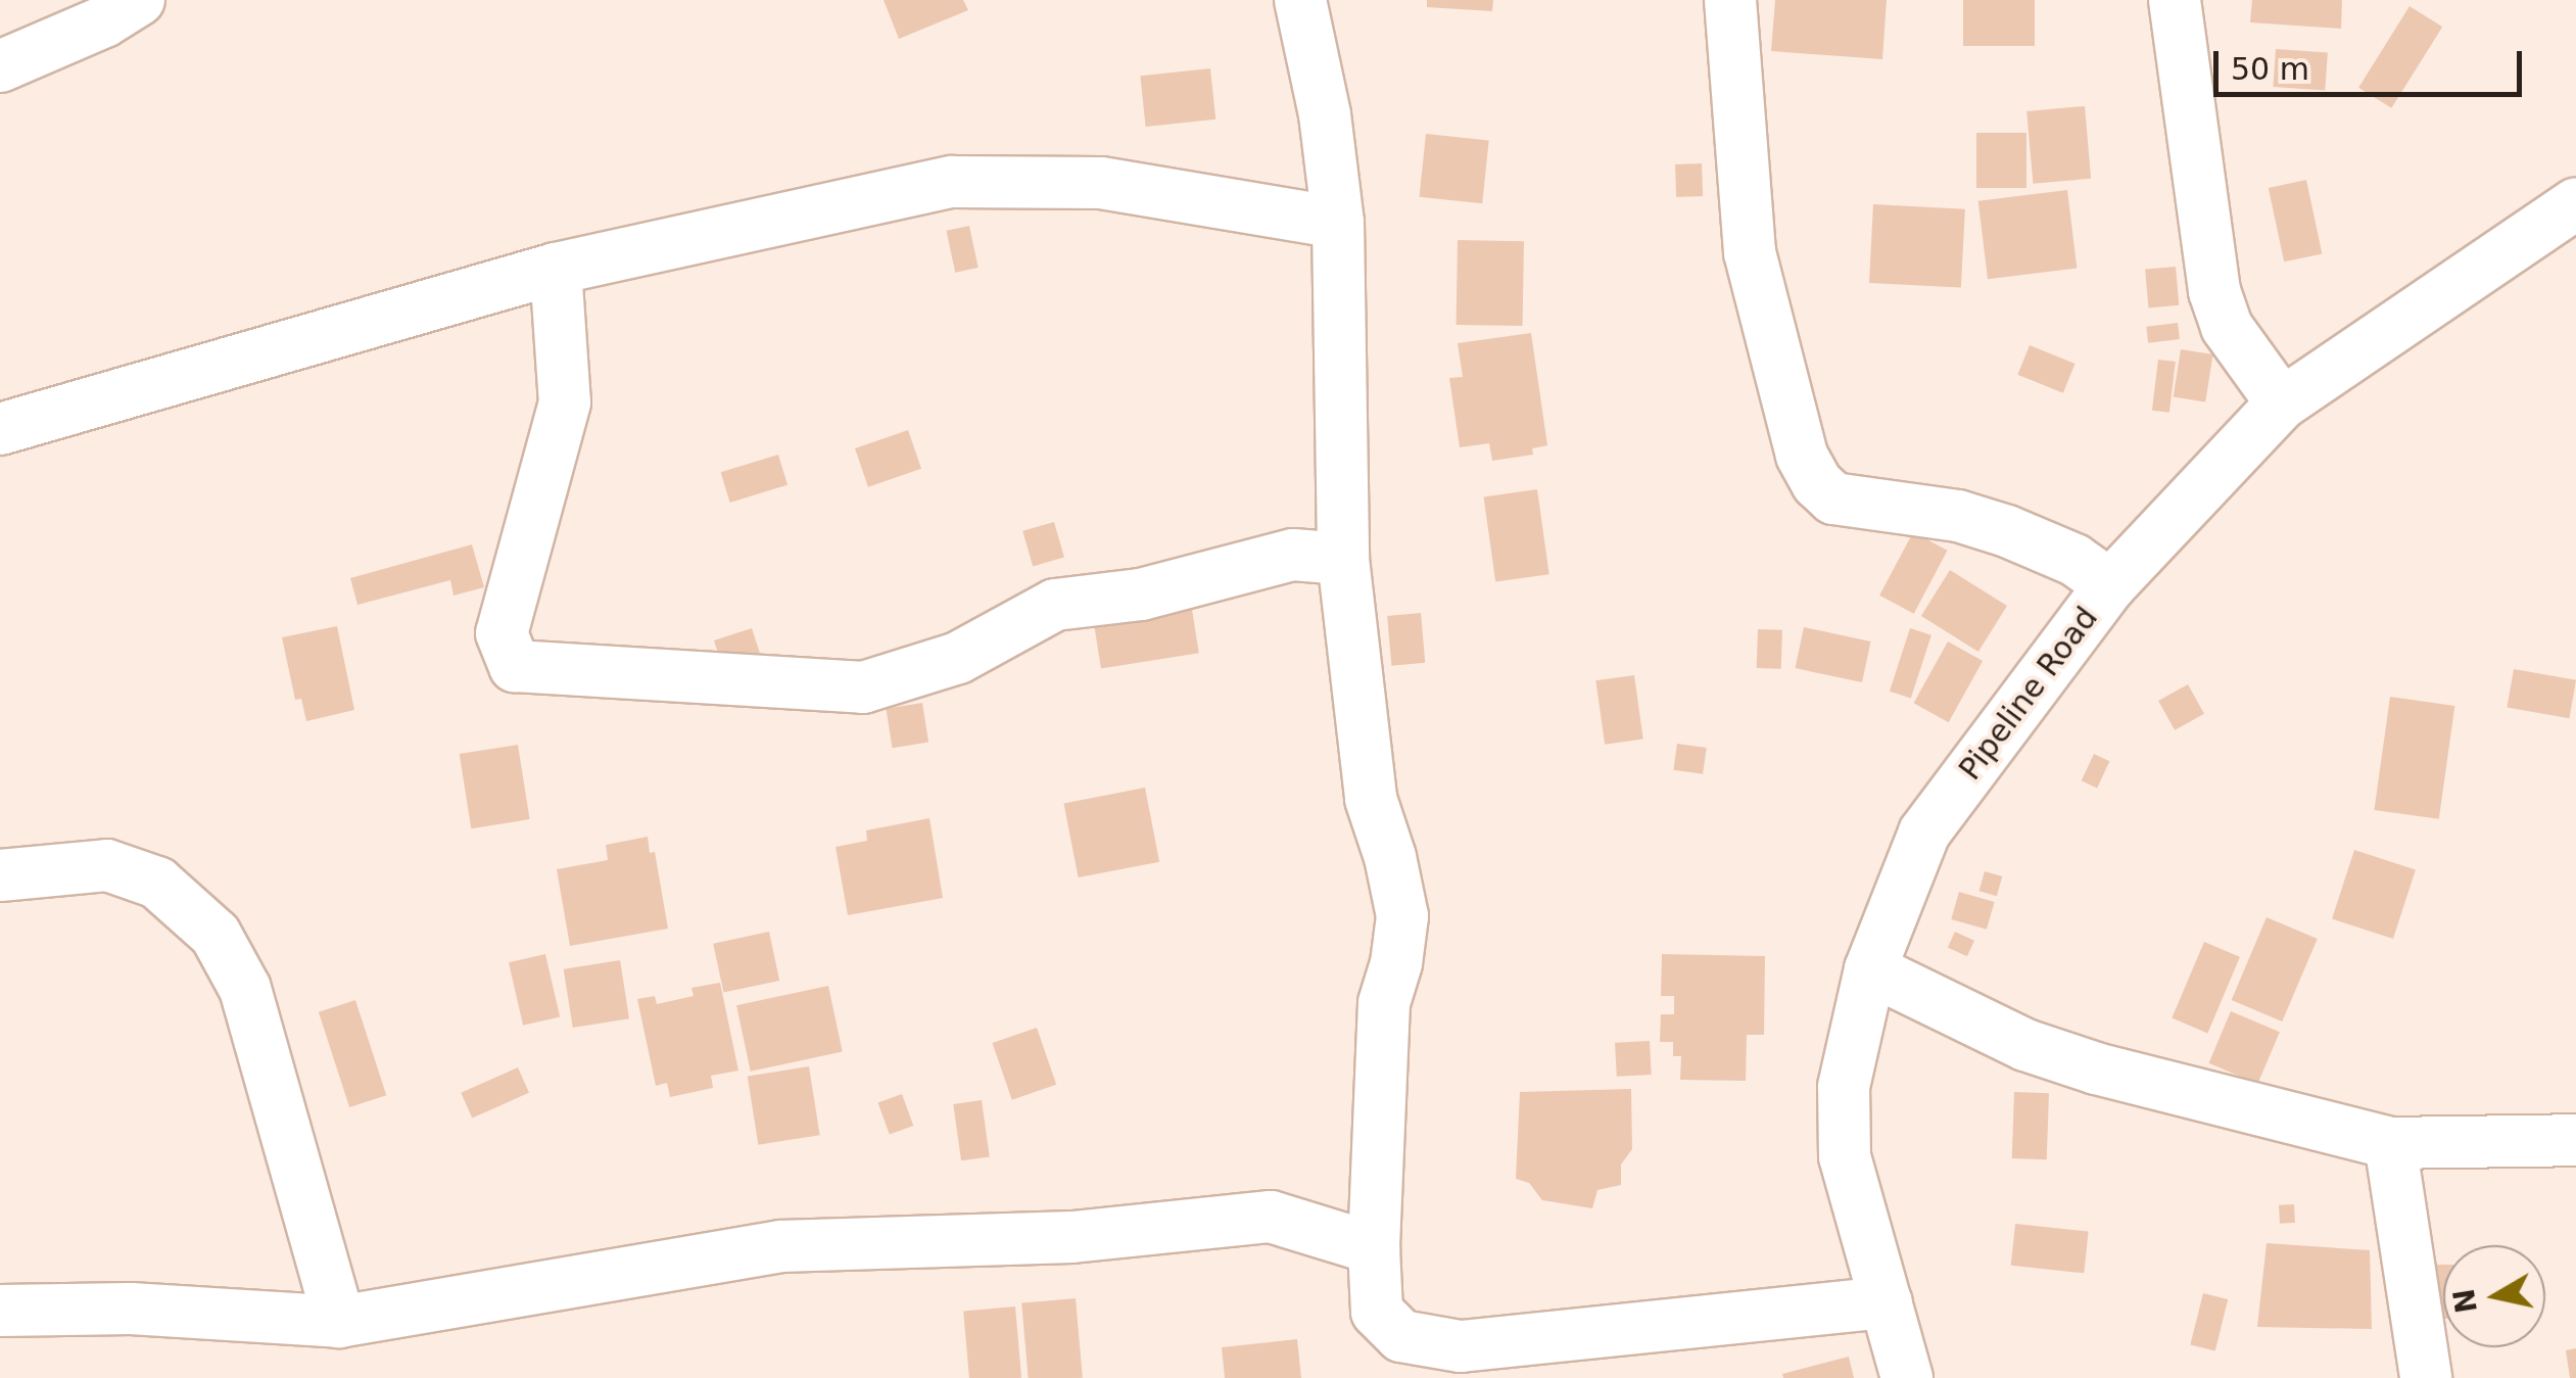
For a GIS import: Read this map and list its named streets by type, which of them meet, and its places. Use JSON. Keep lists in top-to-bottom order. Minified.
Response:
{"streets":{"street":["Pipeline Road"]},"scale_bar":"50 m","north":"left"}
